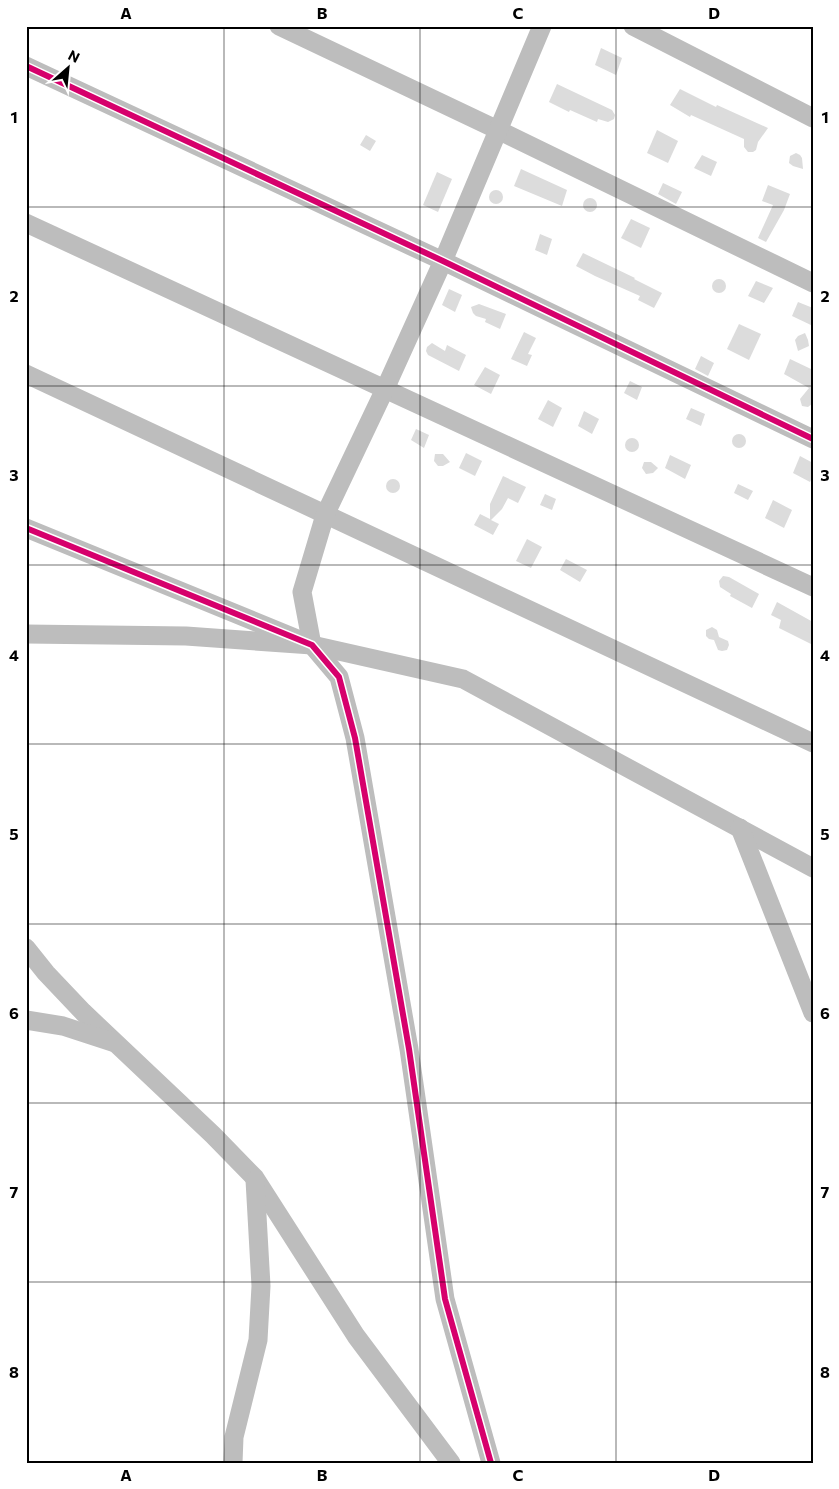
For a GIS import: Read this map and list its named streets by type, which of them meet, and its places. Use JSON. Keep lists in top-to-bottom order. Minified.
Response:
{"north":"top right","grid":{"columns":["A","B","C","D"],"rows":["1","2","3","4","5","6","7","8"]}}
